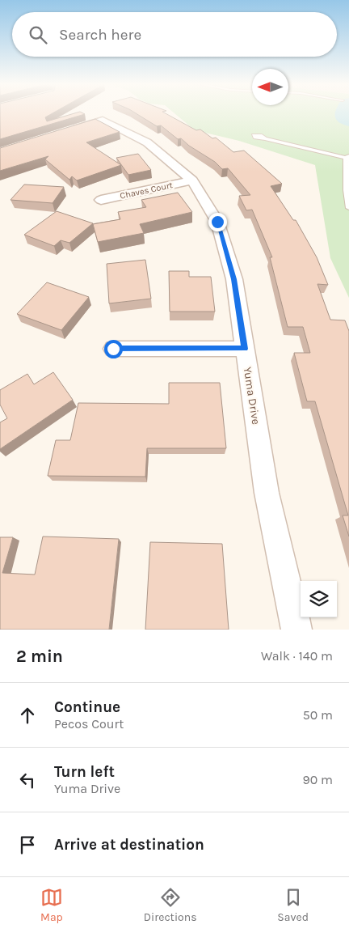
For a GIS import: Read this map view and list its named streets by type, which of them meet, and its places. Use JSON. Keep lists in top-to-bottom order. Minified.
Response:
{"streets":{"street":["Chaves Court","Yuma Drive"]},"crossings":[["Chaves Court","Yuma Drive"]],"north":"left","page":{"search":"Search here","heading":["2 min","Walk · 140 m"],"list":[["Continue","Pecos Court","50 m"],["Turn left","Yuma Drive","90 m"],"Arrive at destination"],"nav":["Map","Directions","Saved"]}}
